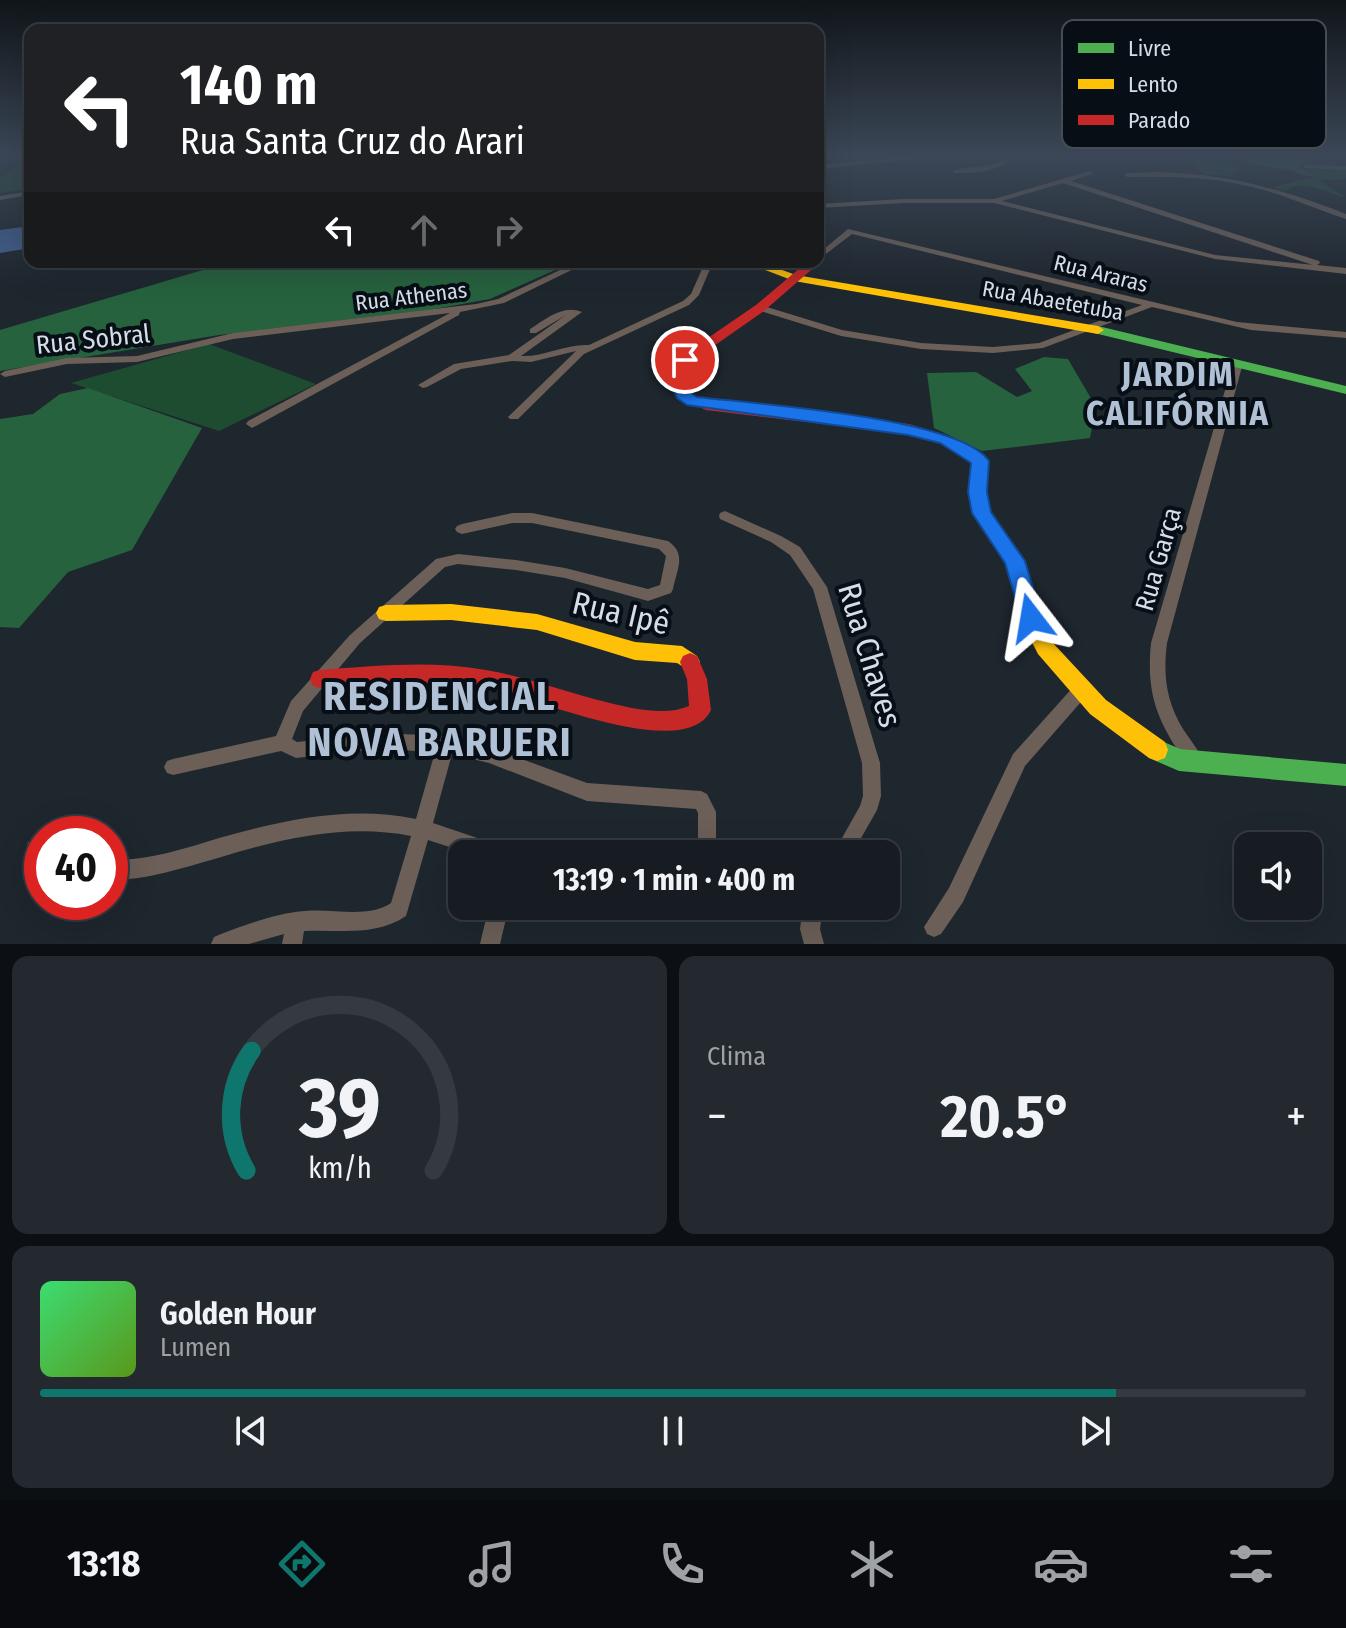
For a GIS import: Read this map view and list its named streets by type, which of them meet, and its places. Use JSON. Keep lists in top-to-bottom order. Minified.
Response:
{"streets":{"street":["Rua Araras","Rua Athenas","Rua Abaetetuba","Rua Sobral","Rua Garça","Rua Ipê","Rua Chaves"]},"crossings":[["Rua Athenas","Rua Sobral"],["Rua Abaetetuba","Rua Garça"]],"districts":["JARDIM CALIFÓRNIA","RESIDENCIAL NOVA BARUERI"],"legend":["Livre","Lento","Parado"],"page":{"turn":["140 m","Rua Santa Cruz do Arari"],"limit":"40","trip":"13:19 · 1 min · 400 m","tile":"Clima","heat":["−","20.5°","+"],"song":["Golden Hour","Lumen"],"tabs":"13:18","gauge":["39","km/h"]}}
